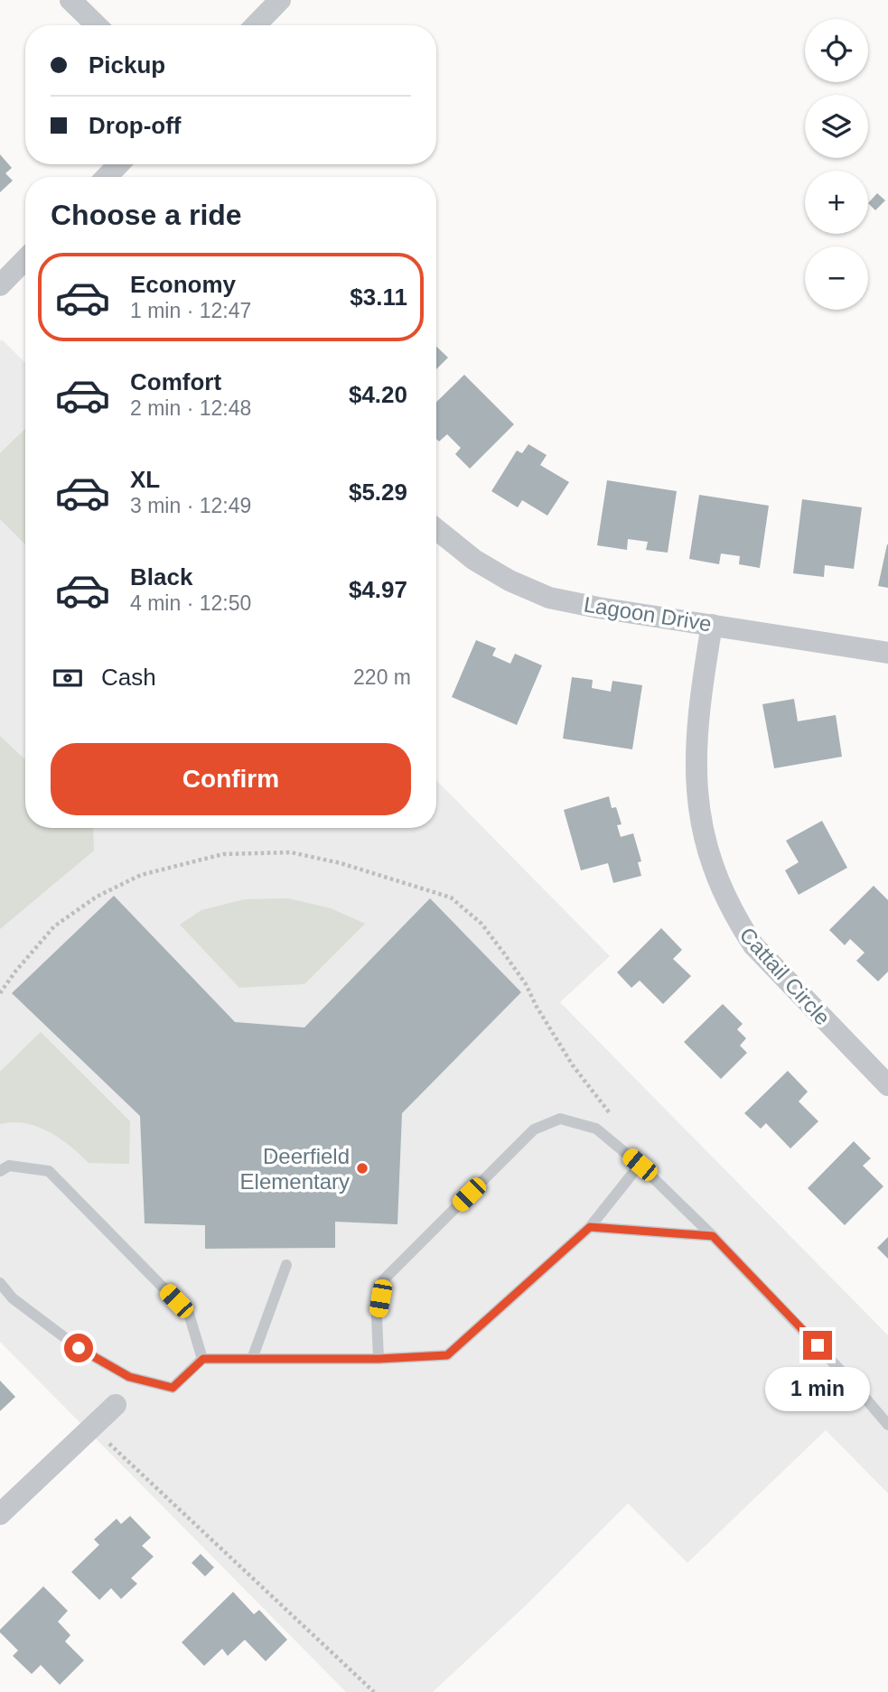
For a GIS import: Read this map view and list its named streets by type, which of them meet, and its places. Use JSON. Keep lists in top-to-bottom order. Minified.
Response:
{"streets":{"street":["Lagoon Drive","Cattail Circle"]},"crossings":[["Lagoon Drive","Cattail Circle"]],"places":["Deerfield Elementary"],"page":{"map_buttons":["+","−"],"banner":["Pickup","Drop-off"],"heading":"Choose a ride","list":[{"name":"Economy","note":"1 min · 12:47","value":"$3.11"},{"name":"Comfort","note":"2 min · 12:48","value":"$4.20"},{"name":"XL","note":"3 min · 12:49","value":"$5.29"},{"name":"Black","note":"4 min · 12:50","value":"$4.97"}],"pay":["Cash","220 m"],"buttons":"Confirm","bubble":"1 min"}}
